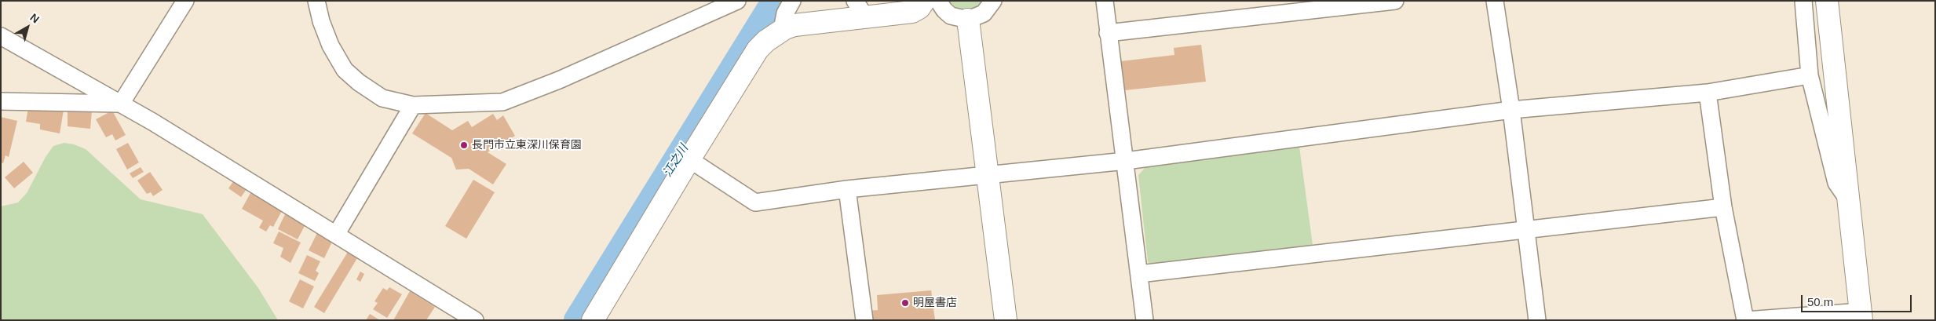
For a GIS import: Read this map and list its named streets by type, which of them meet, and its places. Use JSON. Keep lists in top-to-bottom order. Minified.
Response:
{"water":["江之川"],"places":["長門市立東深川保育園","明屋書店"],"scale_bar":"50 m","north":"top right"}
